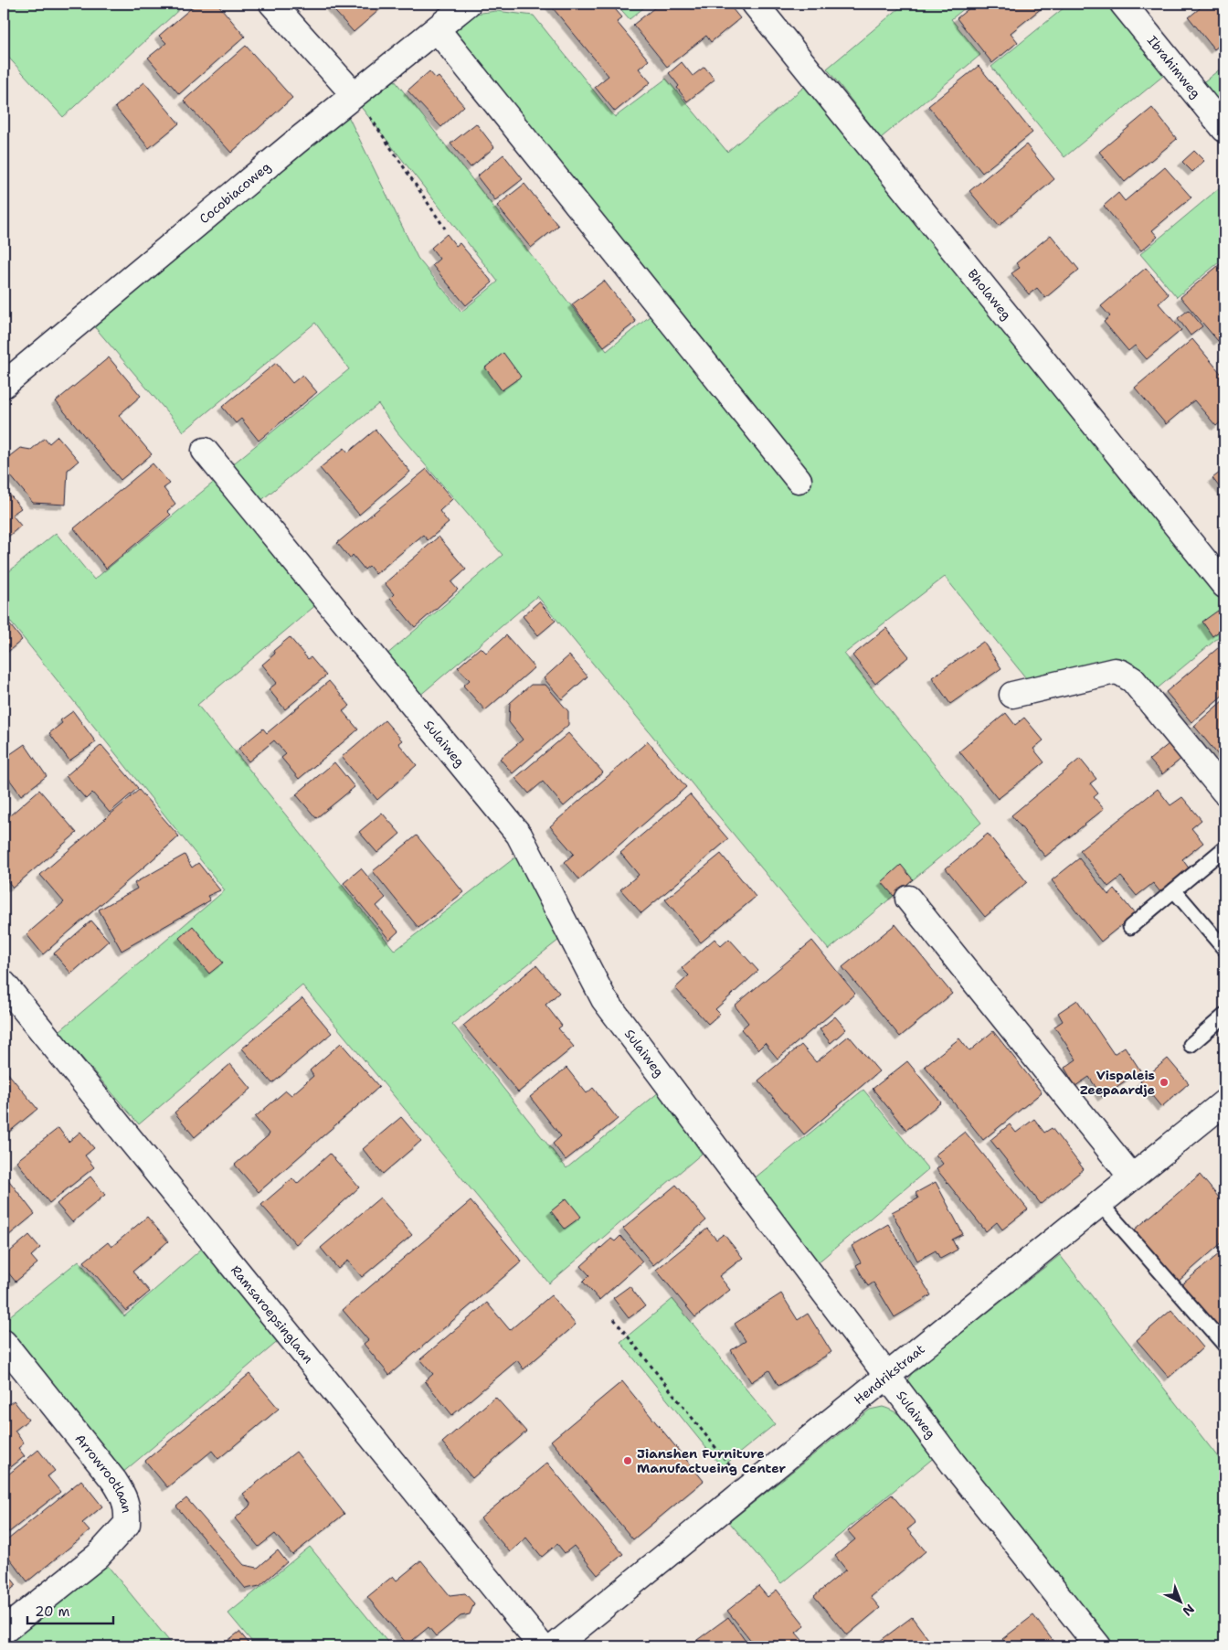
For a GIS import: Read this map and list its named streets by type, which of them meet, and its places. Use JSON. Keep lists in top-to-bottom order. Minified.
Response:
{"streets":{"street":["Ibrahimweg","Cocobiacoweg","Bholaweg","Sulaiweg","Ramsaroepsinglaan","Hendrikstraat","Arrowrootlaan"]},"crossings":[["Sulaiweg","Hendrikstraat"]],"places":["Vispaleis Zeepaardje","Jianshen Furniture Manufactueing Center"],"scale_bar":"20 m","north":"bottom right"}
